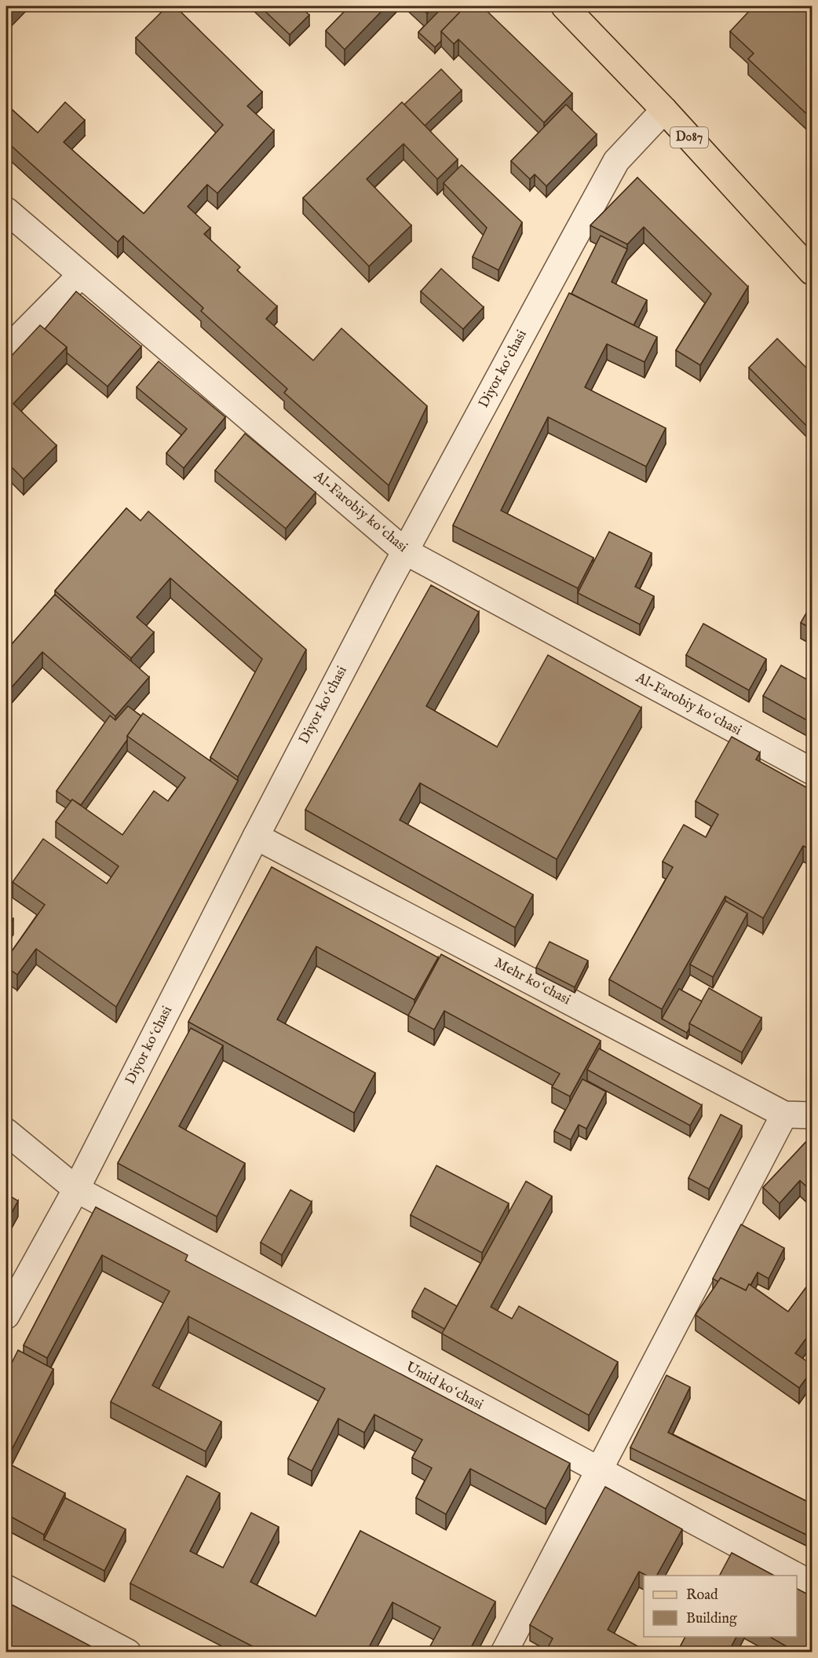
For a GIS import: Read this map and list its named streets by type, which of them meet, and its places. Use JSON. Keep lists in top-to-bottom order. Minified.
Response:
{"streets":{"main road":["D087"],"street":["Diyor koʻchasi","Al-Farobiy koʻchasi","Mehr koʻchasi","Umid koʻchasi"]},"crossings":[["D087","Diyor koʻchasi"],["Diyor koʻchasi","Al-Farobiy koʻchasi"],["Diyor koʻchasi","Mehr koʻchasi"],["Diyor koʻchasi","Umid koʻchasi"]],"legend":["Road","Building"]}
